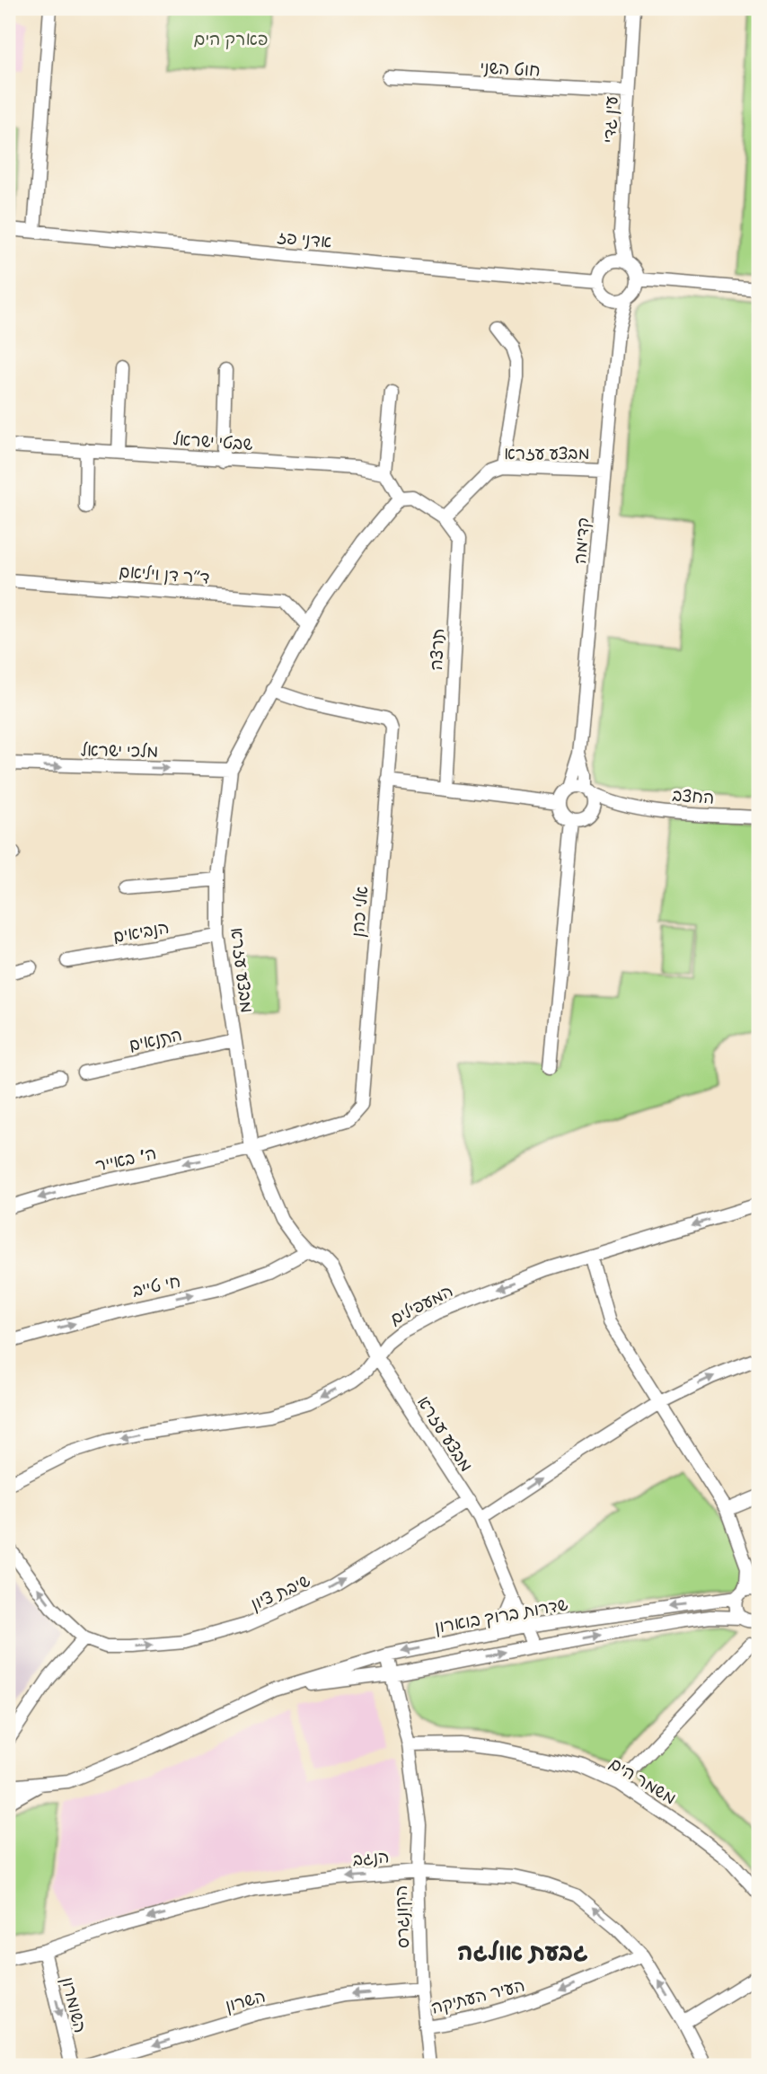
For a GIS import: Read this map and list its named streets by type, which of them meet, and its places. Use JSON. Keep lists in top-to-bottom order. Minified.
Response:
{"streets":{"street":["חוט השני","עין גדי","אדני פז","שבטי ישראל","מבצע עזרא","קדימה","ד״ר דן ויליאם","תרצה","מלכי ישראל","החצב","אלי כהן","הנביאים","התנאים","ה' באייר","חי טייב","המעפילים","שיבת ציון","שדרות ברוך בוארון","משמר הים","הנגב","הקונגרס","העיר העתיקה","השרון","השומרון"]},"crossings":[["חוט השני","עין גדי"],["עין גדי","אדני פז"],["עין גדי","קדימה"],["אדני פז","קדימה"],["מבצע עזרא","קדימה"],["מבצע עזרא","ד״ר דן ויליאם"],["מבצע עזרא","תרצה"],["מבצע עזרא","מלכי ישראל"],["מבצע עזרא","אלי כהן"],["מבצע עזרא","הנביאים"],["מבצע עזרא","התנאים"],["מבצע עזרא","ה' באייר"],["מבצע עזרא","חי טייב"],["מבצע עזרא","המעפילים"],["מבצע עזרא","שיבת ציון"],["מבצע עזרא","שדרות ברוך בוארון"],["קדימה","החצב"],["אלי כהן","ה' באייר"],["שדרות ברוך בוארון","הקונגרס"],["משמר הים","הקונגרס"],["הנגב","הקונגרס"],["הנגב","העיר העתיקה"],["הנגב","השומרון"],["הקונגרס","העיר העתיקה"],["הקונגרס","השרון"]],"one_way":["מלכי ישראל","ה' באייר","חי טייב","המעפילים","שיבת ציון","הנגב","העיר העתיקה","השרון","השומרון"],"districts":["גבעת אולגה"],"parks":["פארק הים"]}
